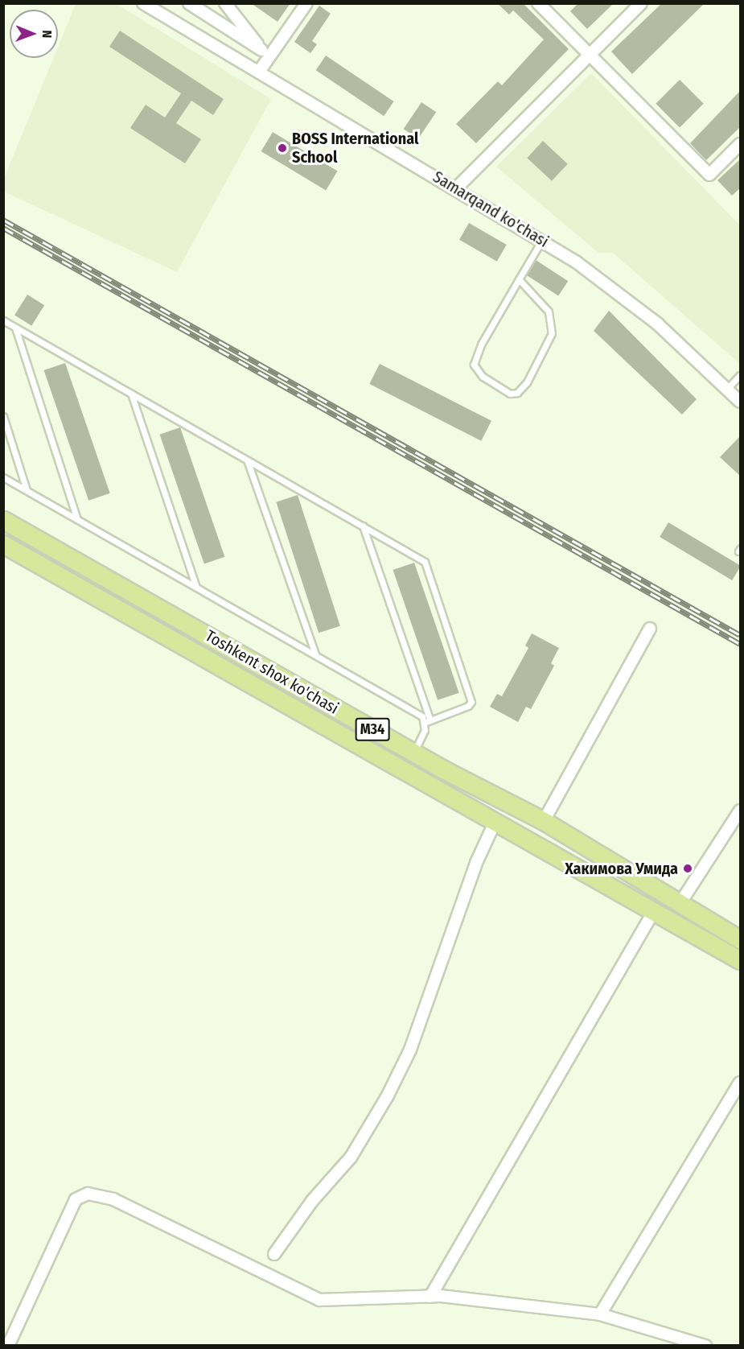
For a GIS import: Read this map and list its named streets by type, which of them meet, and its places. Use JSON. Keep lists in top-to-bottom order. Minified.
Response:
{"streets":{"main road":["Toshkent shox ko'chasi","M34"],"street":["Samarqand ko'chasi"]},"places":["BOSS International School","Хакимова Умида"],"north":"right"}
